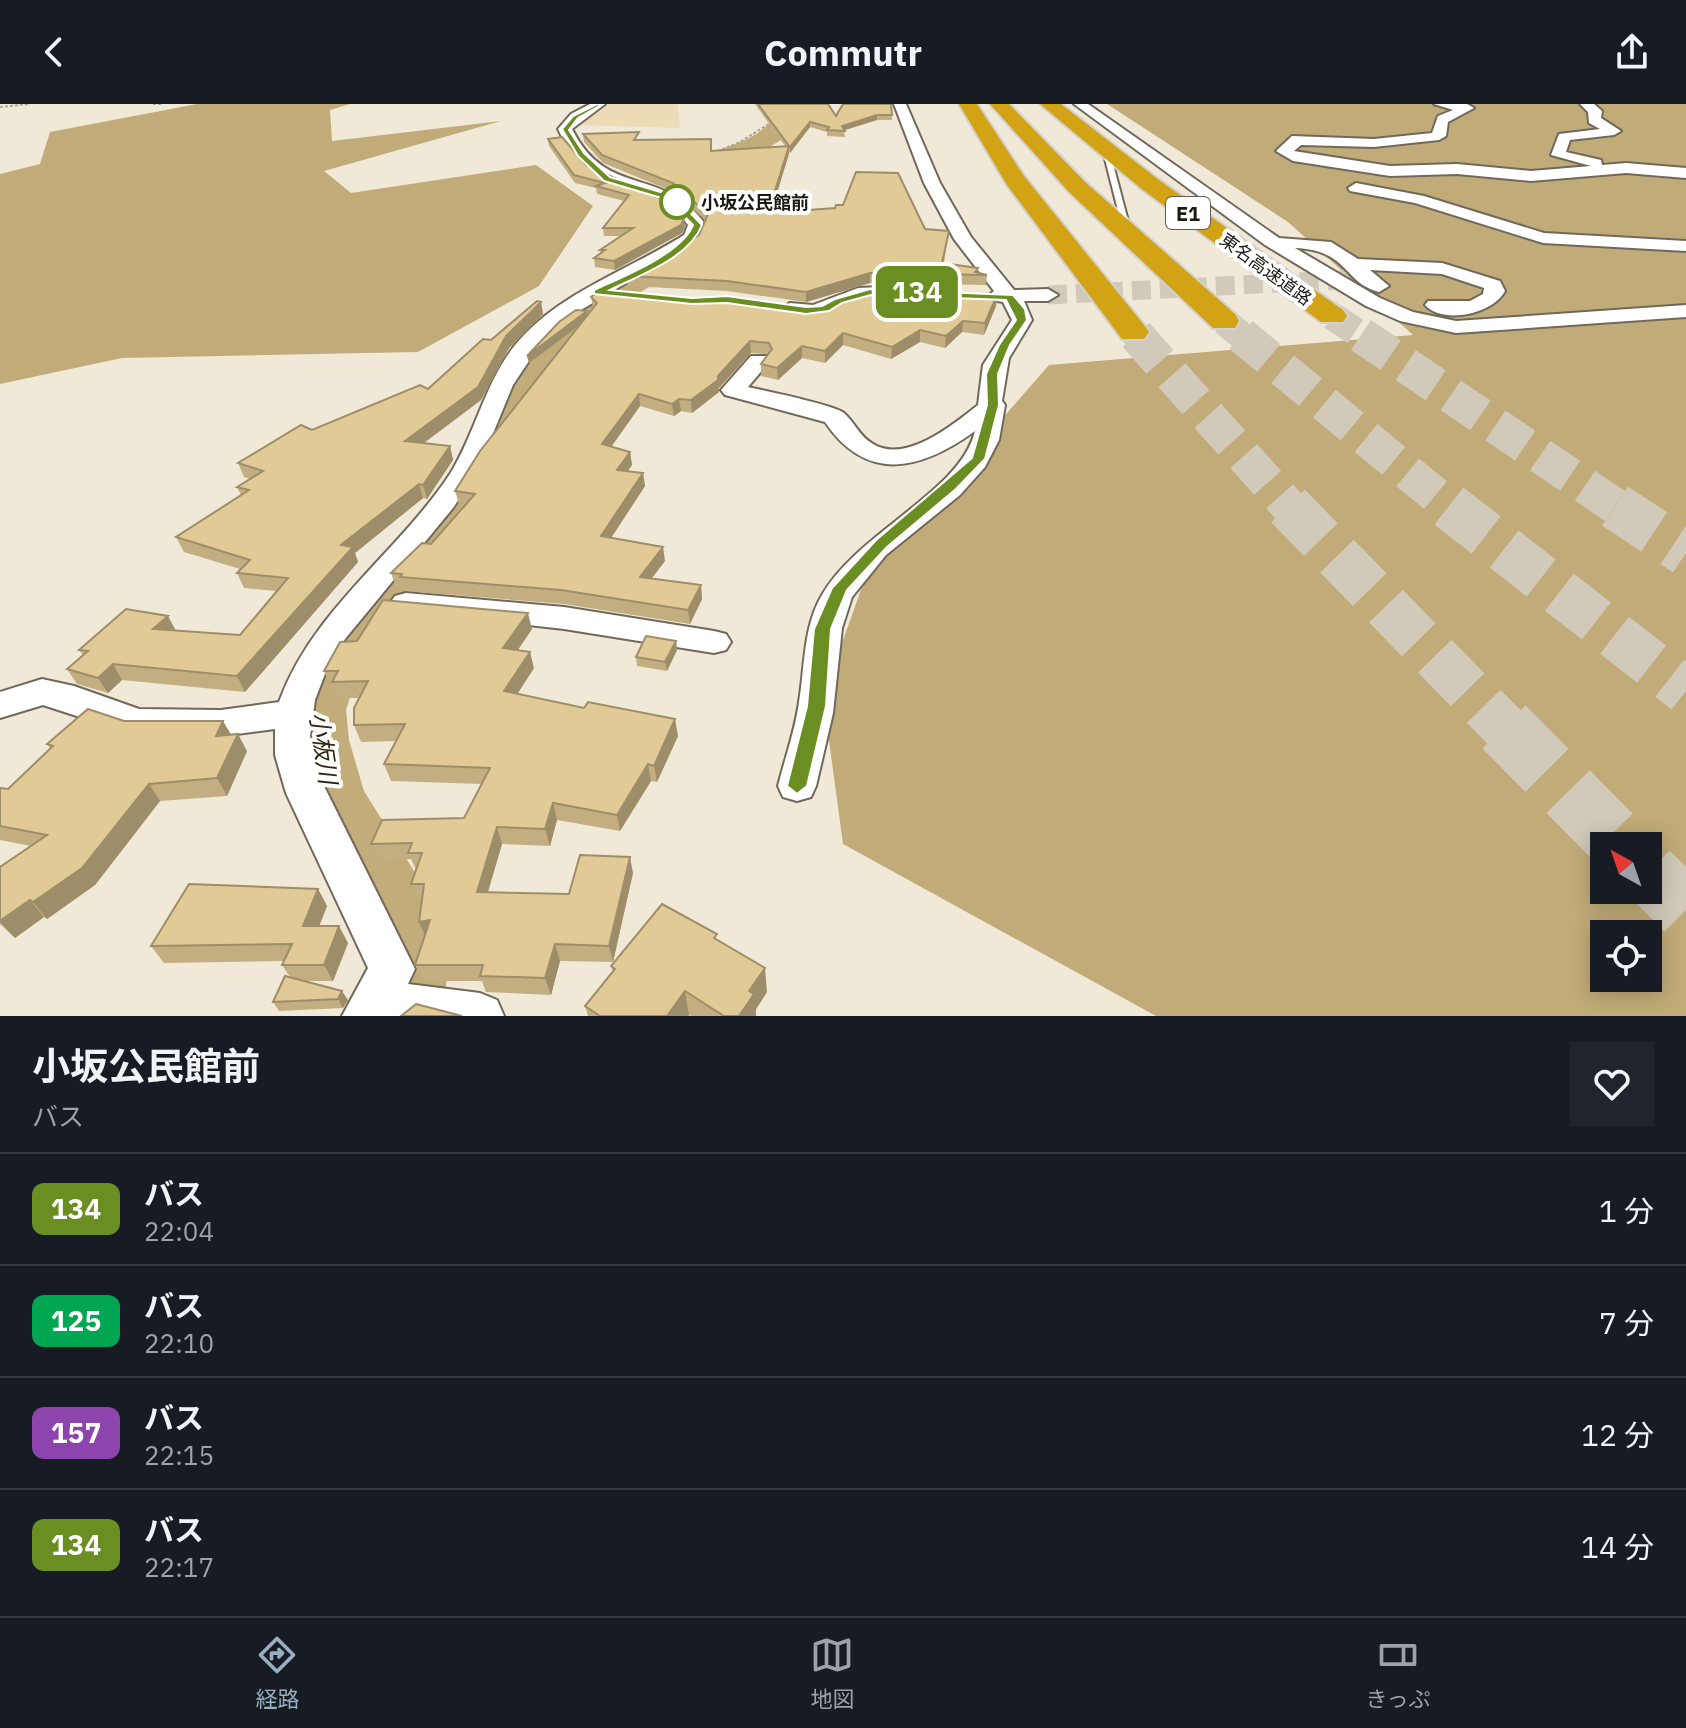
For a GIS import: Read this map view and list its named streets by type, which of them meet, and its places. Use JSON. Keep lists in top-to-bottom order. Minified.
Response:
{"streets":{"highway":["E1","東名高速道路"]},"water":["小板川"],"places":["小坂公民館前"],"lines":["bus line 134"],"north":"top left","page":{"header":"Commutr","on_map":"134","heading":["小坂公民館前","バス"],"list":[{"mark":"134","name":"バス","note":"22:04","value":"1 分"},{"mark":"125","name":"バス","note":"22:10","value":"7 分"},{"mark":"157","name":"バス","note":"22:15","value":"12 分"},{"mark":"134","name":"バス","note":"22:17","value":"14 分"}],"tabs":["経路","地図","きっぷ"]}}
